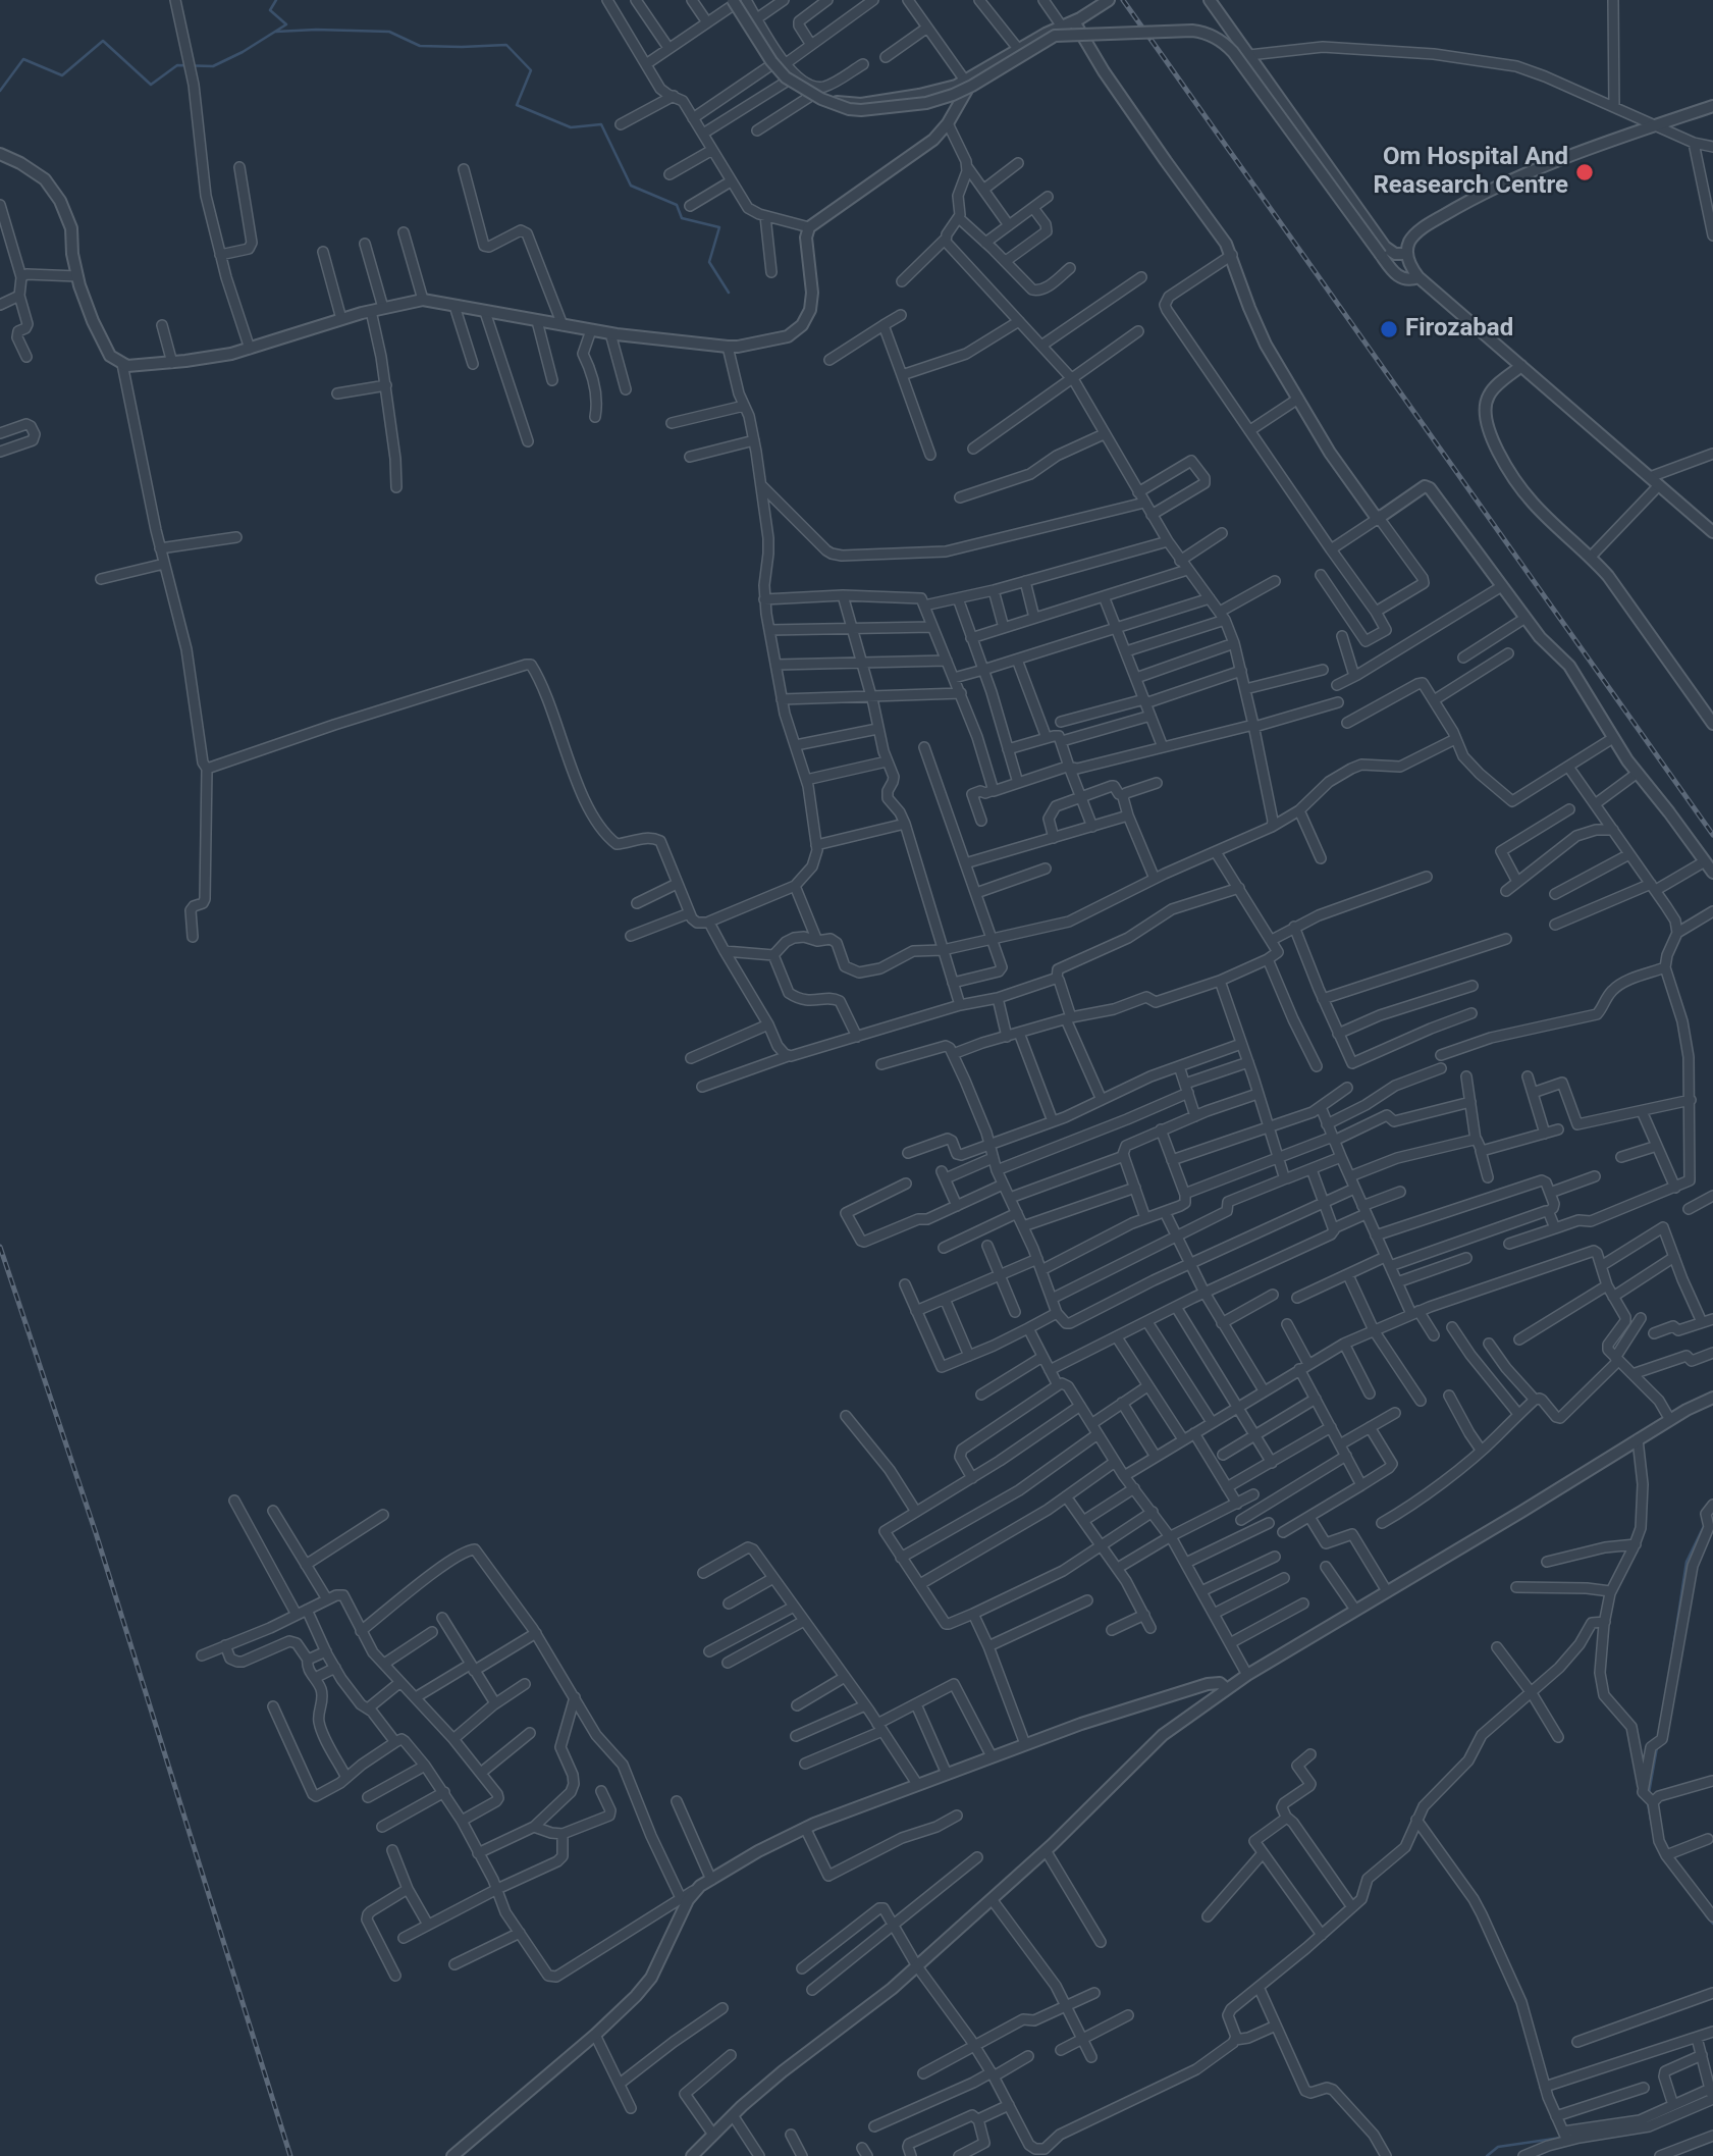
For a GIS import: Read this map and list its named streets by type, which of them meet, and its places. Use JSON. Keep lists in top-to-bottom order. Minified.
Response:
{"places":["Om Hospital And Reasearch Centre","Firozabad"]}
